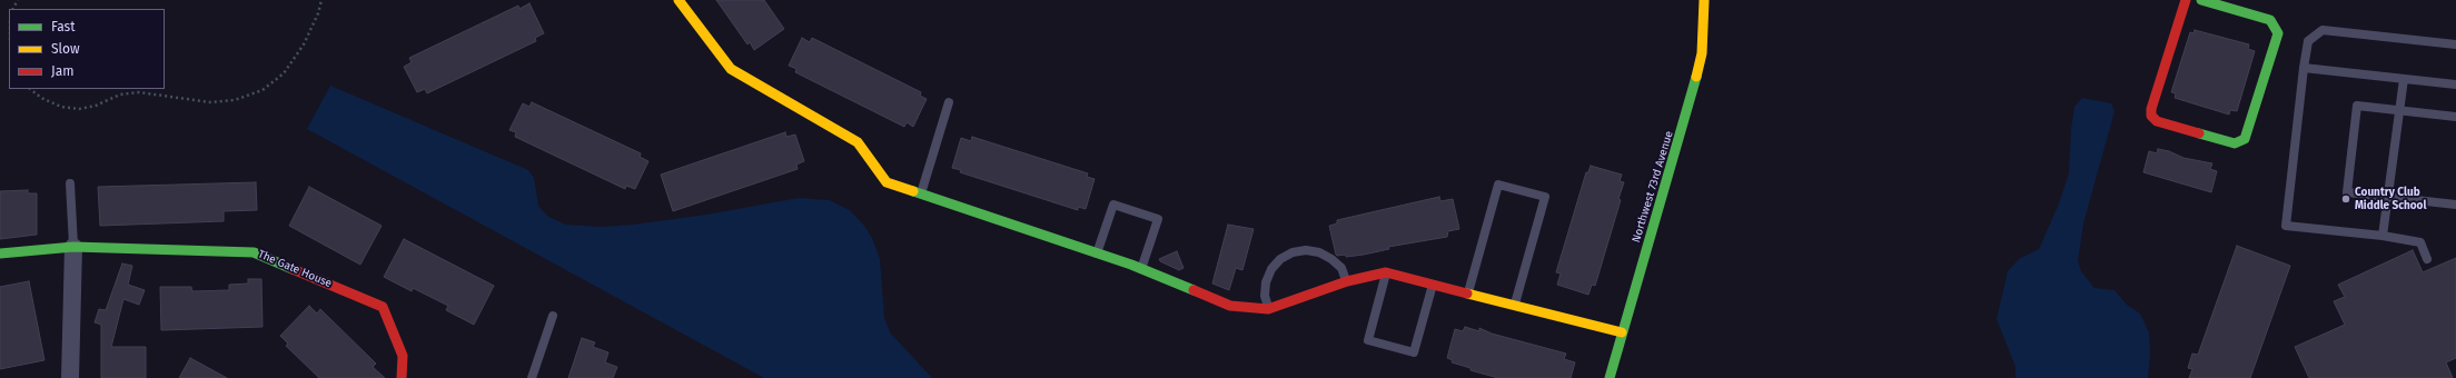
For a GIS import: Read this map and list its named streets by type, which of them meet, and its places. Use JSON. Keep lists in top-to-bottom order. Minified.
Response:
{"streets":{"street":["Northwest 73rd Avenue","The Gate House"]},"places":["Country Club Middle School"],"legend":["Fast","Slow","Jam"]}
